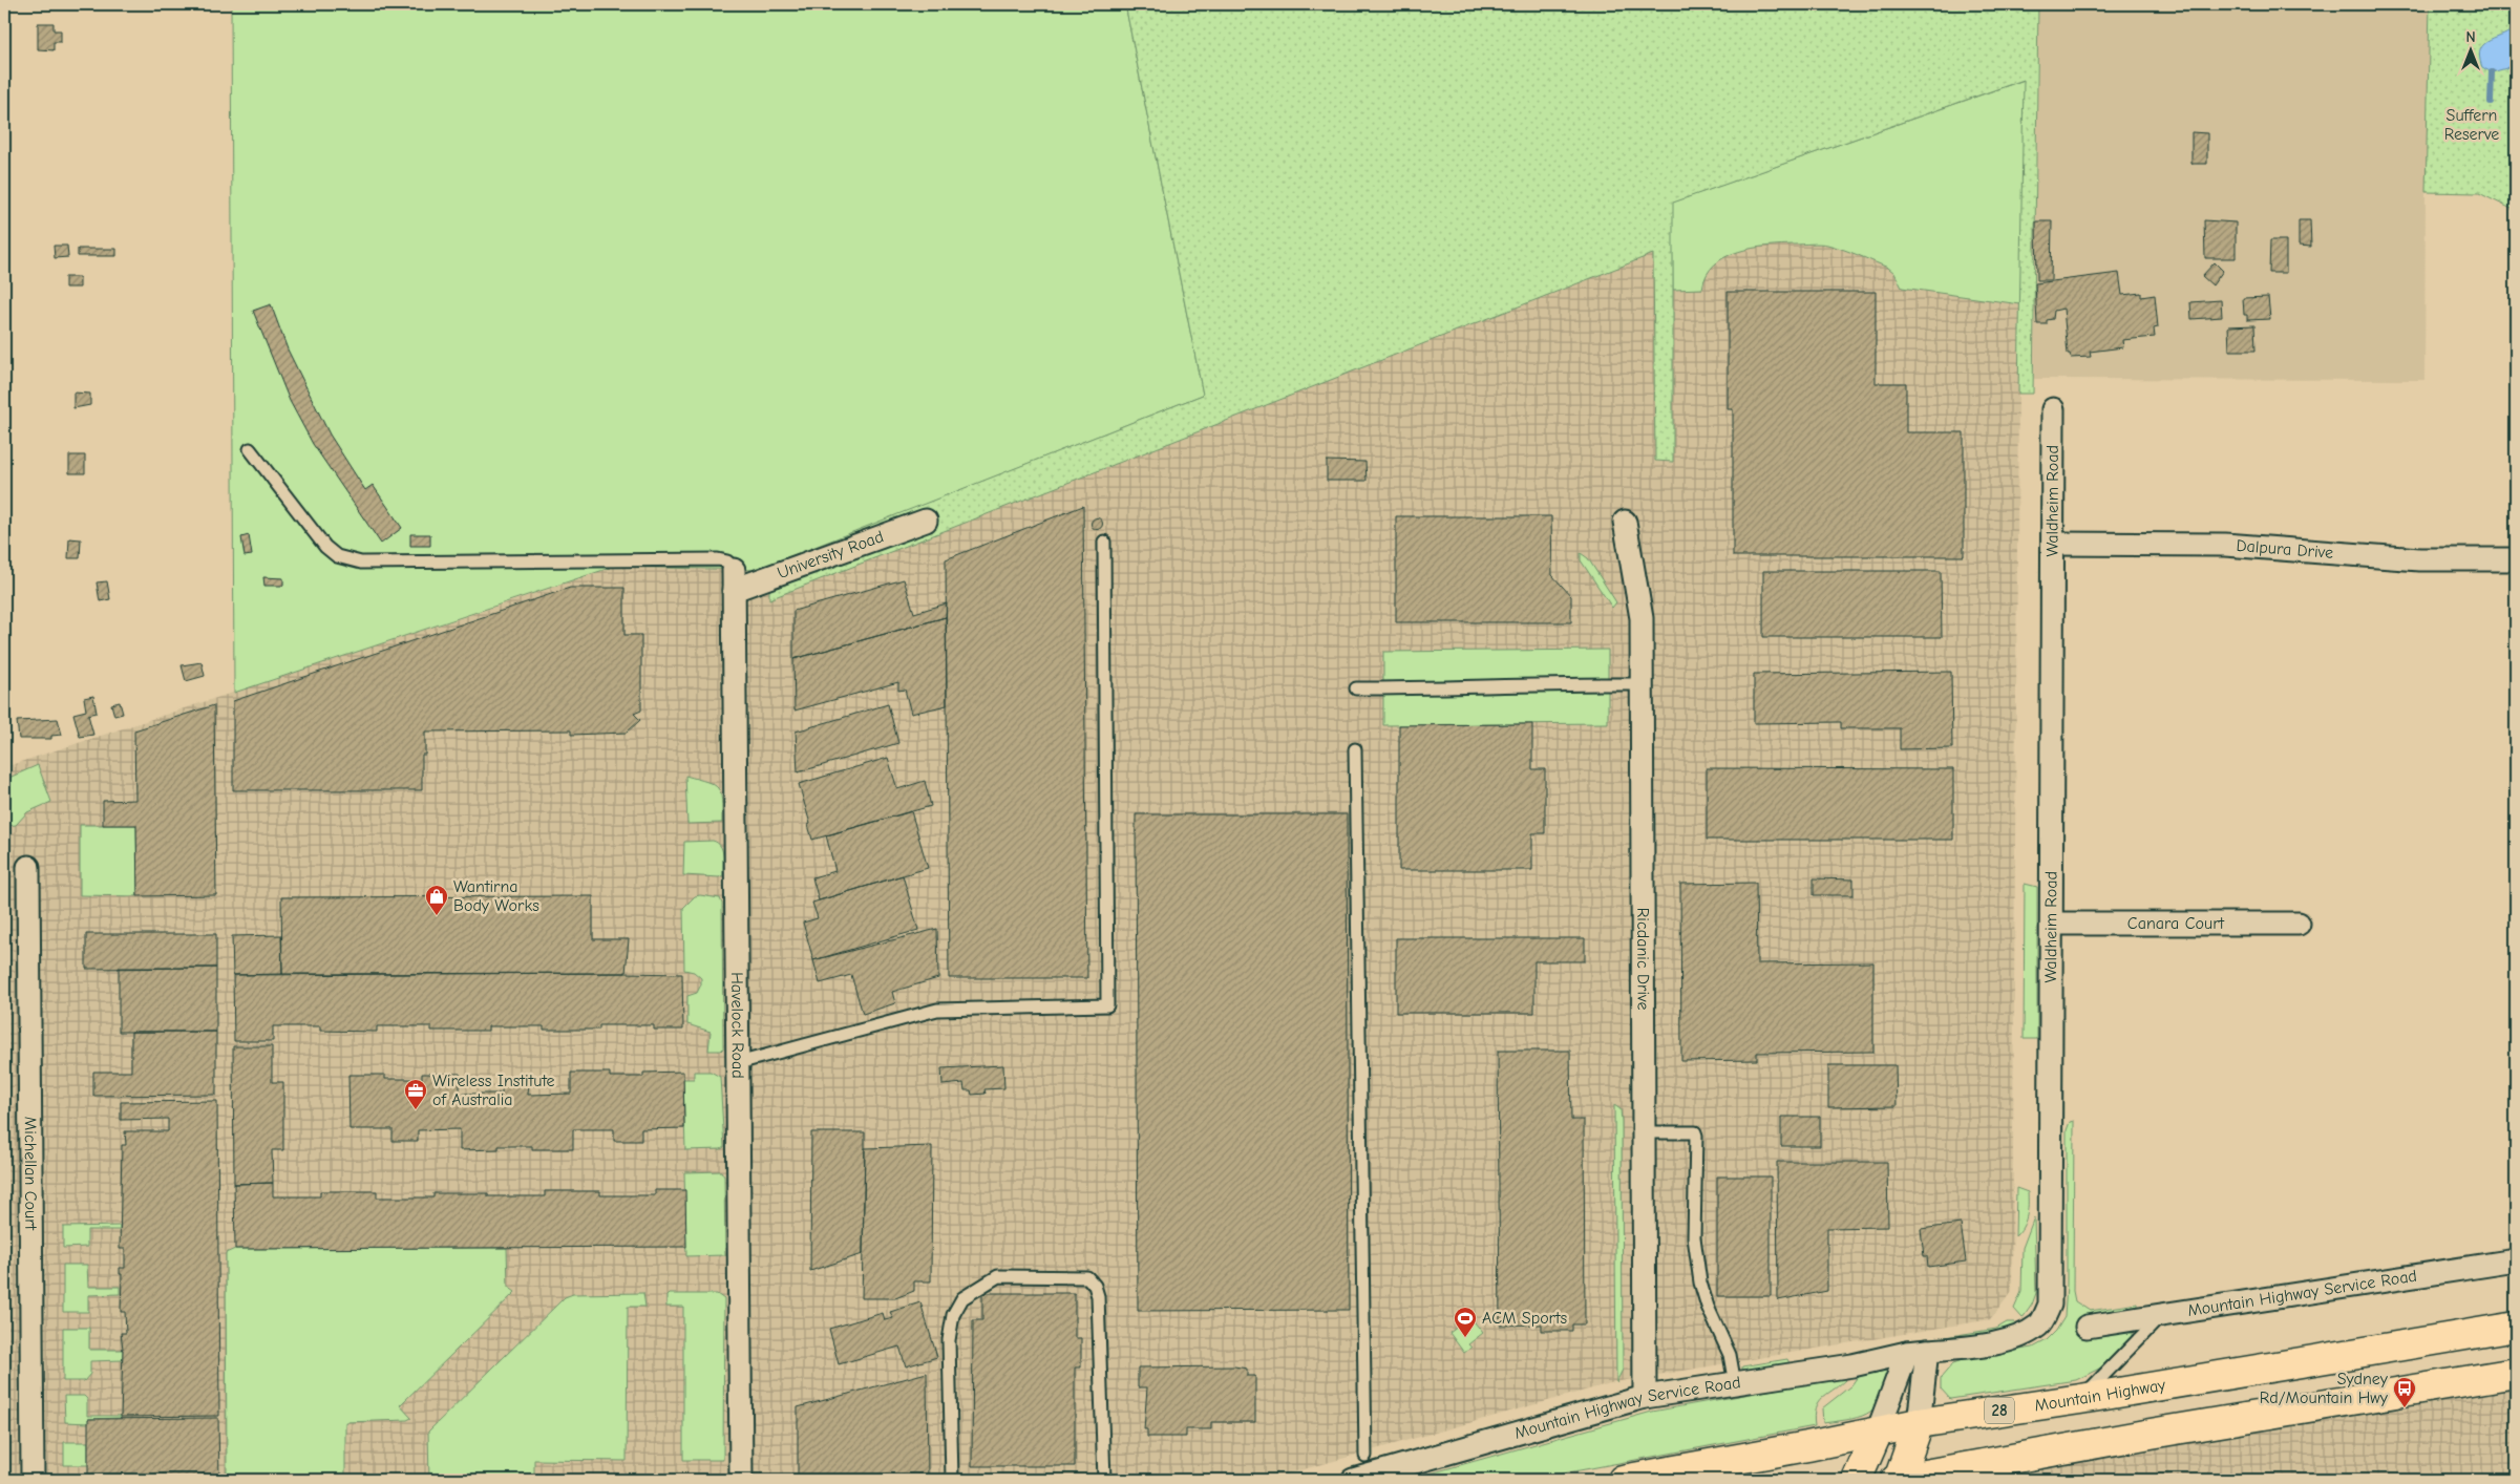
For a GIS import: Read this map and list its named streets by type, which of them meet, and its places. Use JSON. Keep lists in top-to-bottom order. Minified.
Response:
{"streets":{"main road":["Mountain Highway","28"],"street":["Waldheim Road","Dalpura Drive","University Road","Canara Court","Ricdanic Drive","Havelock Road","Michellan Court","Mountain Highway Service Road"]},"crossings":[["Waldheim Road","Dalpura Drive"],["Waldheim Road","Canara Court"],["Waldheim Road","Mountain Highway Service Road"],["University Road","Havelock Road"],["Ricdanic Drive","Mountain Highway Service Road"]],"parks":["Suffern Reserve"],"places":{"shop":["Wantirna Body Works"],"office":["Wireless Institute of Australia"],"sports":["ACM Sports"],"bus stop":["Sydney Rd/Mountain Hwy"]},"north":"top"}
